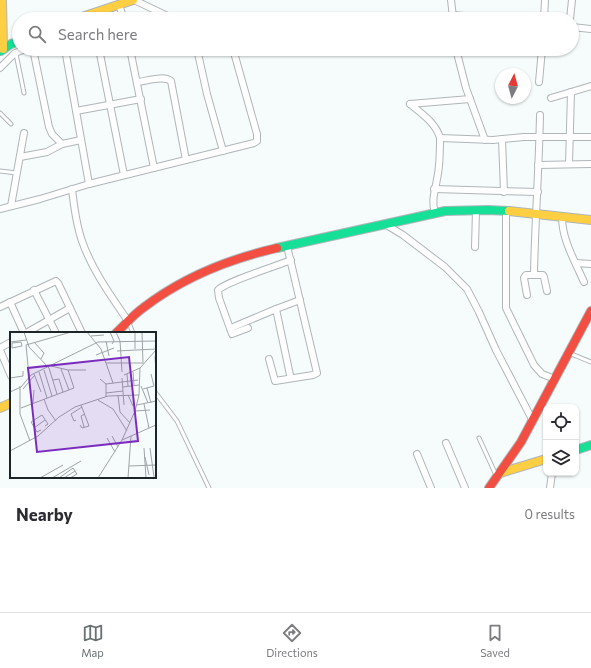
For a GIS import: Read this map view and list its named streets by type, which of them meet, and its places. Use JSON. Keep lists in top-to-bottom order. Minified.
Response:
{"north":"top","page":{"search":"Search here","heading":["Nearby","0 results"],"nav":["Map","Directions","Saved"]}}
